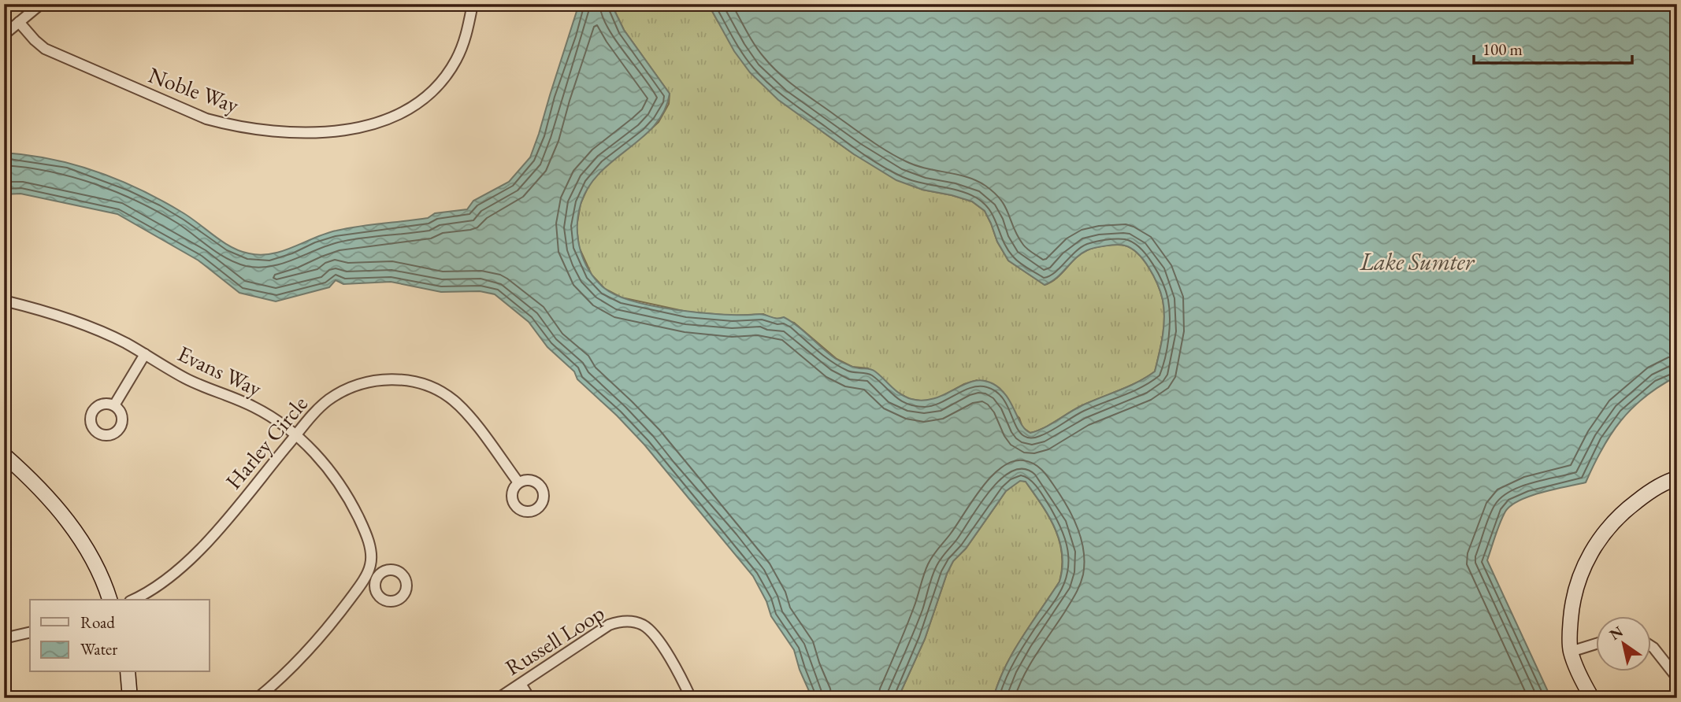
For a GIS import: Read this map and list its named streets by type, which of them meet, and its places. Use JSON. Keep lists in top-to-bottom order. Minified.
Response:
{"streets":{"street":["Noble Way","Evans Way","Harley Circle","Russell Loop"]},"crossings":[["Evans Way","Harley Circle"]],"water":["Lake Sumter"],"legend":["Road","Water"],"scale_bar":"100 m","north":"top left"}
